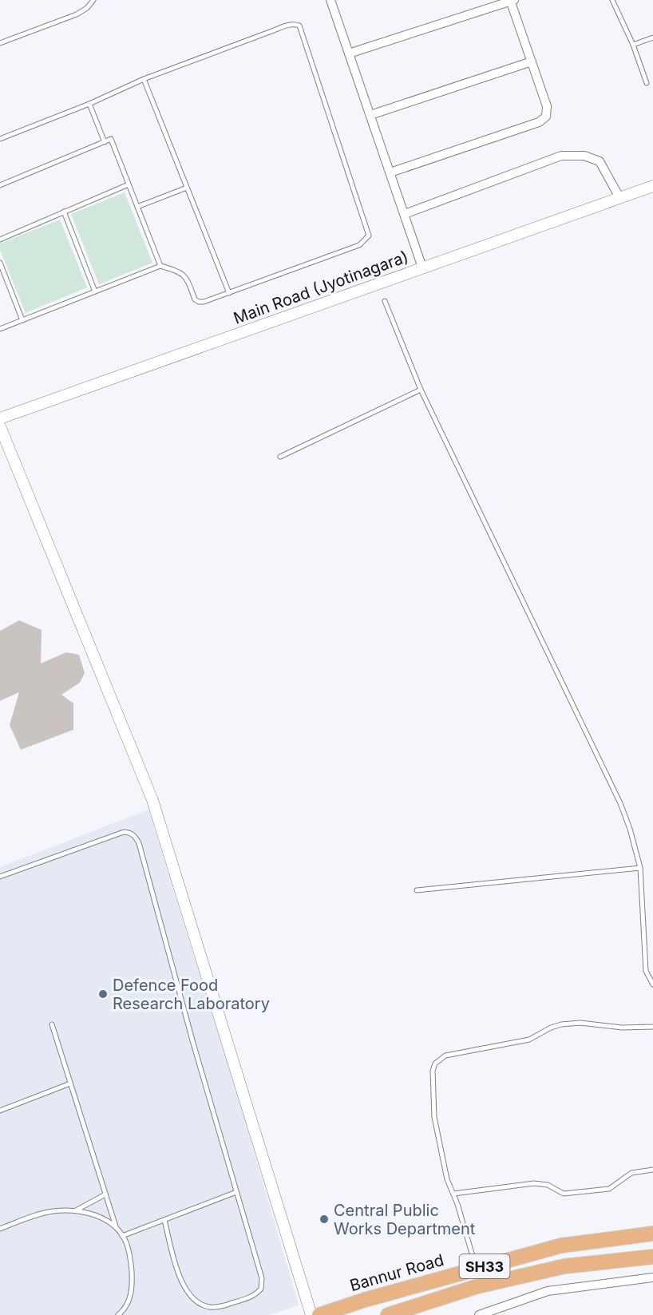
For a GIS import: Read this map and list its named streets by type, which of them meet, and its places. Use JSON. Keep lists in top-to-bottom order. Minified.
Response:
{"streets":{"main road":["SH33","Bannur Road"],"street":["Main Road (Jyotinagara)"]},"places":["Defence Food Research Laboratory","Central Public Works Department"]}
